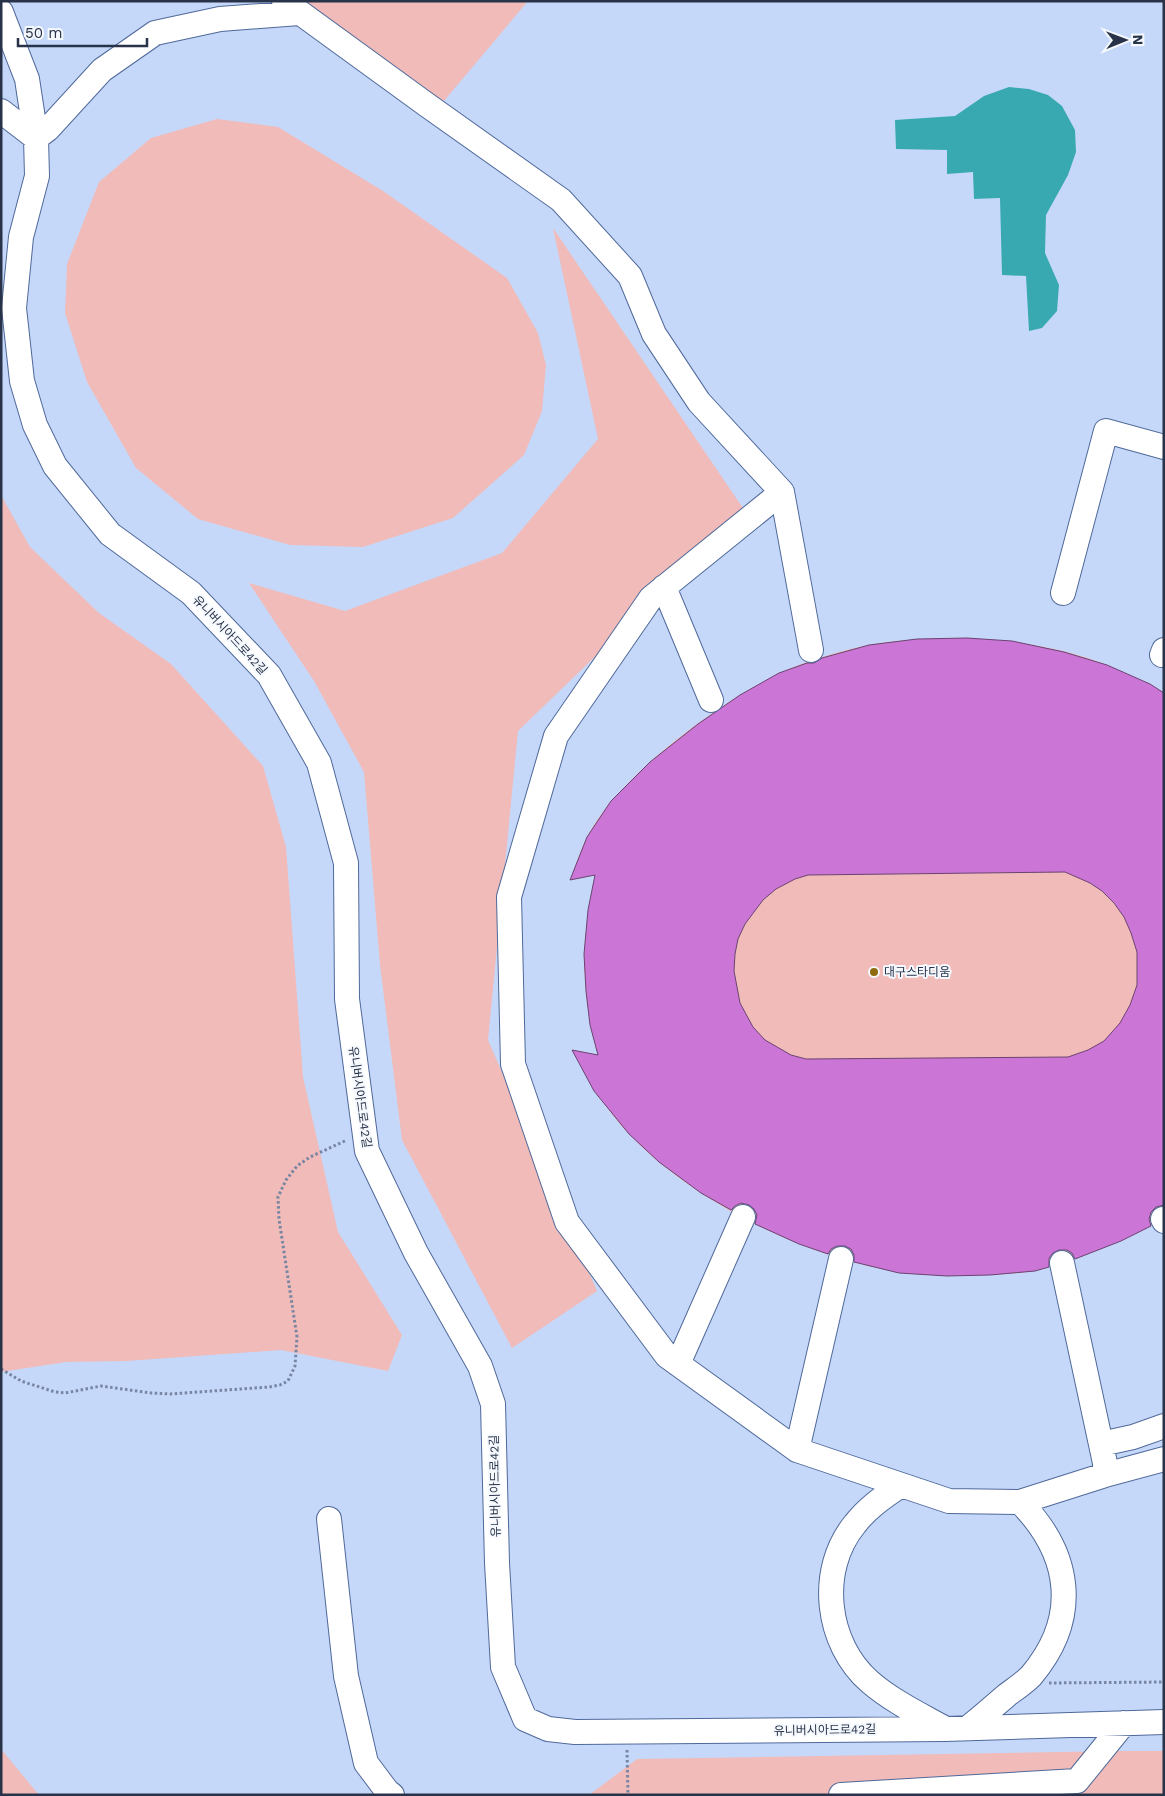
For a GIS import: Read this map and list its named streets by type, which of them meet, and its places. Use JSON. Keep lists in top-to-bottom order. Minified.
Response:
{"streets":{"street":["유니버시아드로42길"]},"places":["대구스타디움"],"scale_bar":"50 m","north":"right"}
